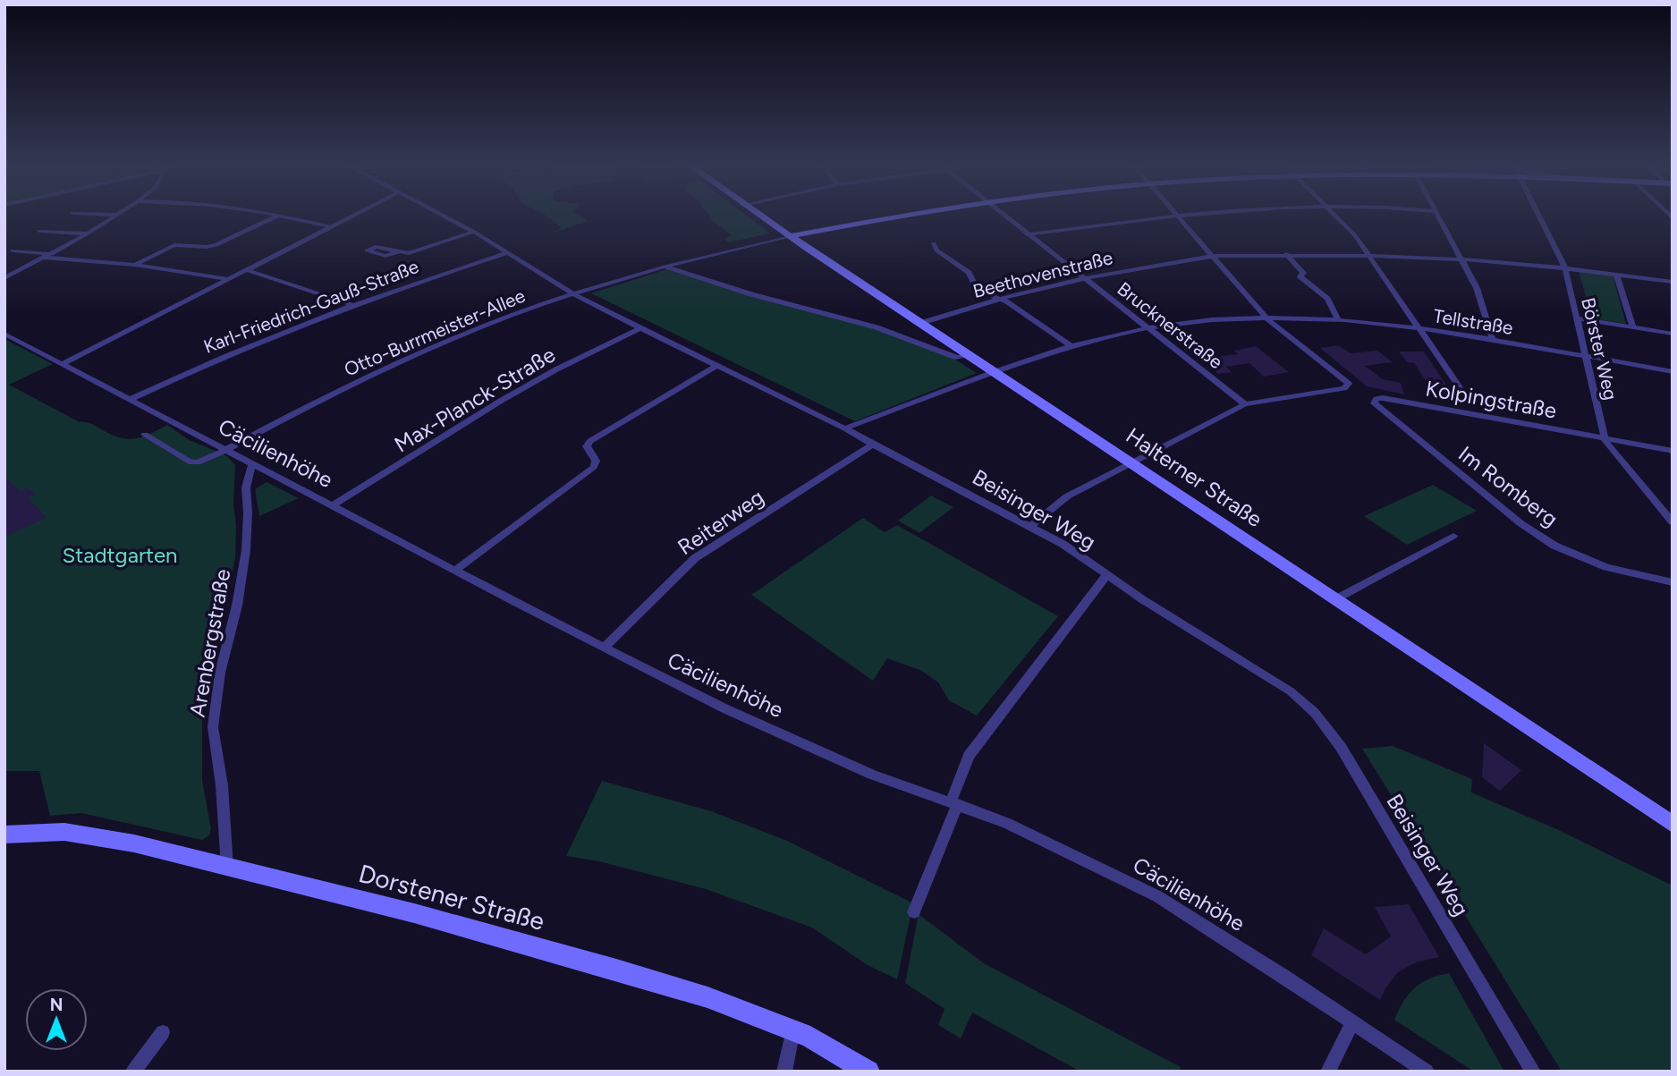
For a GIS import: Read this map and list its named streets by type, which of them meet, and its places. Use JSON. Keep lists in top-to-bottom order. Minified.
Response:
{"streets":{"main road":["Halterner Straße","Dorstener Straße"],"street":["Beethovenstraße","Karl-Friedrich-Gauß-Straße","Tellstraße","Brucknerstraße","Otto-Burrmeister-Allee","Börster Weg","Max-Planck-Straße","Kolpingstraße","Cäcilienhöhe","Im Romberg","Beisinger Weg","Reiterweg","Arenbergstraße"]},"crossings":[["Beethovenstraße","Brucknerstraße"],["Beethovenstraße","Börster Weg"],["Beethovenstraße","Halterner Straße"],["Karl-Friedrich-Gauß-Straße","Cäcilienhöhe"],["Karl-Friedrich-Gauß-Straße","Beisinger Weg"],["Tellstraße","Brucknerstraße"],["Tellstraße","Börster Weg"],["Tellstraße","Halterner Straße"],["Tellstraße","Beisinger Weg"],["Otto-Burrmeister-Allee","Cäcilienhöhe"],["Otto-Burrmeister-Allee","Halterner Straße"],["Otto-Burrmeister-Allee","Beisinger Weg"],["Börster Weg","Kolpingstraße"],["Max-Planck-Straße","Cäcilienhöhe"],["Max-Planck-Straße","Beisinger Weg"],["Kolpingstraße","Im Romberg"],["Cäcilienhöhe","Reiterweg"],["Cäcilienhöhe","Arenbergstraße"],["Beisinger Weg","Reiterweg"],["Arenbergstraße","Dorstener Straße"]],"parks":["Stadtgarten"],"north":"top"}
